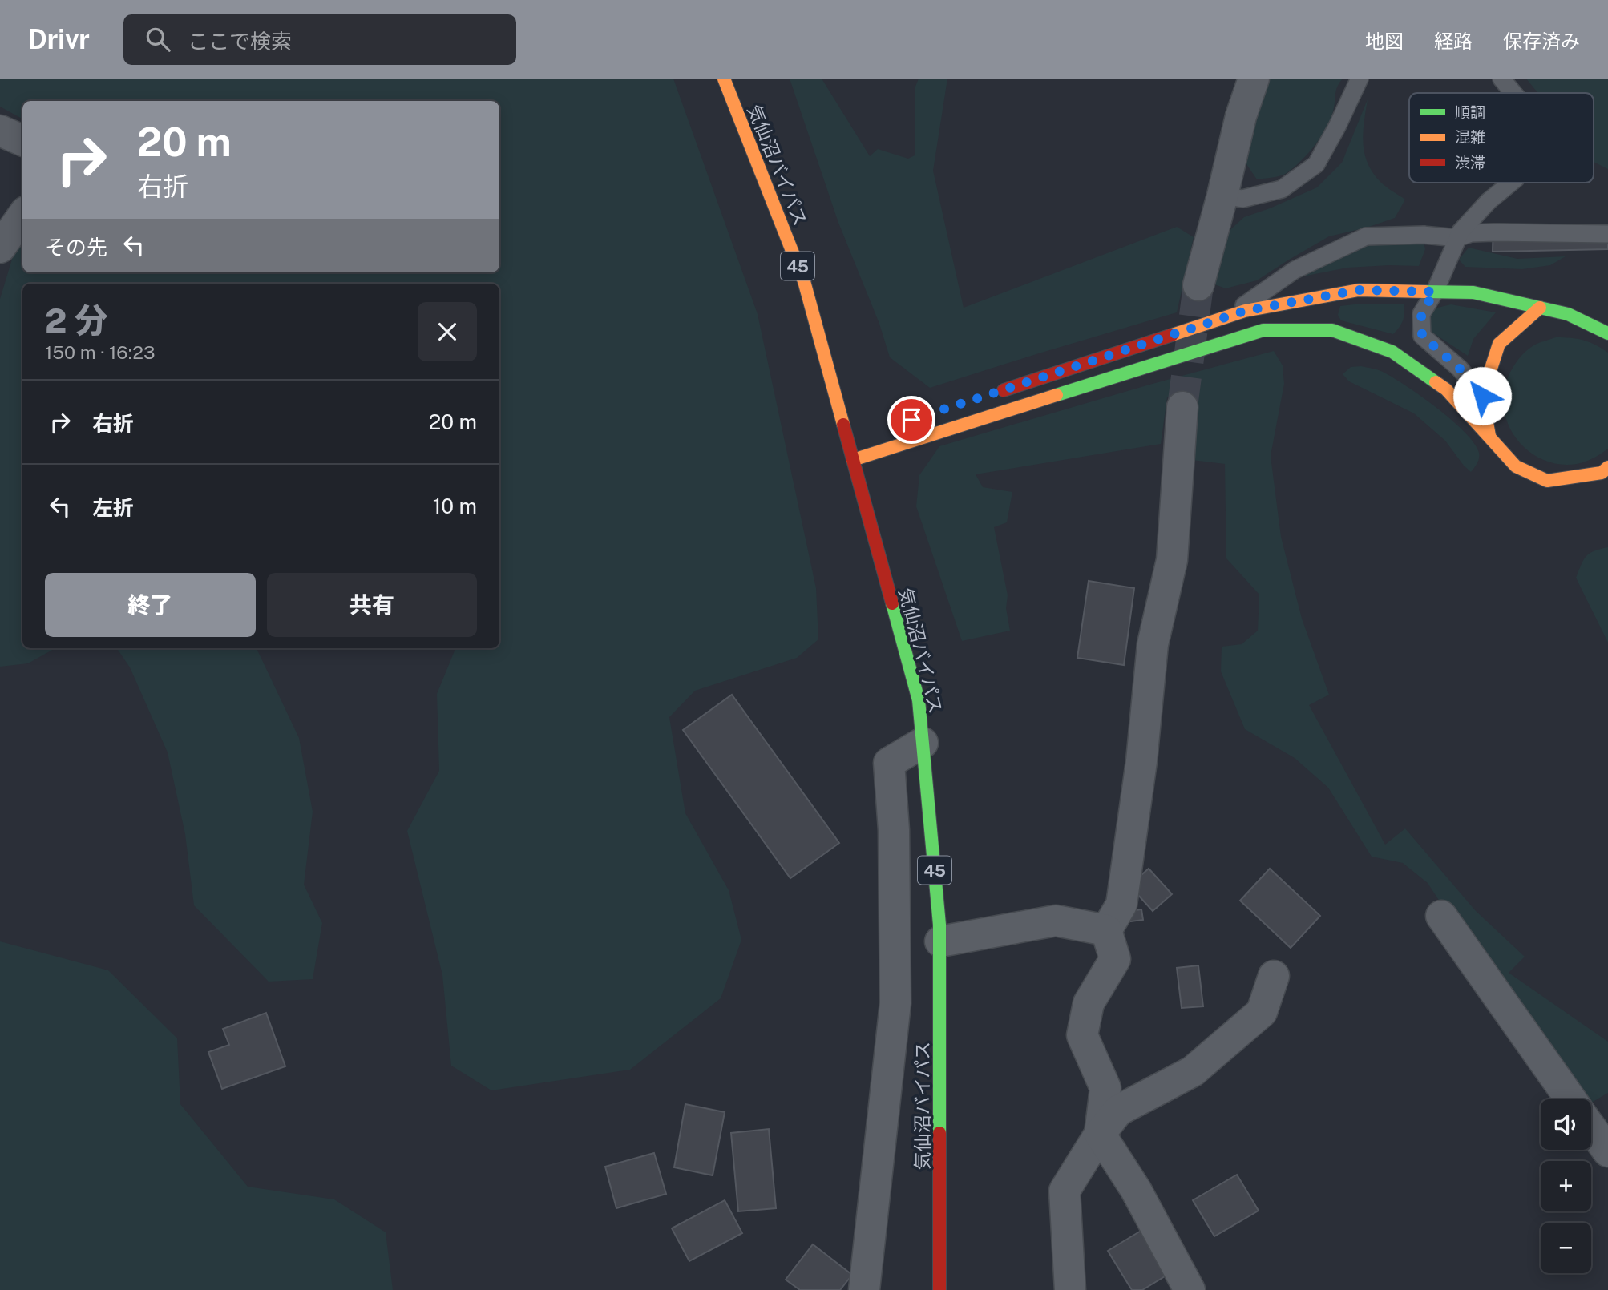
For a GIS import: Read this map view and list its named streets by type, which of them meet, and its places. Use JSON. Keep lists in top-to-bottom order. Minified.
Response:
{"streets":{"main road":["気仙沼バイパス","45"]},"legend":["順調","混雑","渋滞"],"page":{"header":"Drivr","search":"ここで検索","nav":["地図","経路","保存済み"],"turn":["20 m","右折"],"then":"その先","heading":["2 分","150 m · 16:23"],"list":[{"name":"右折","value":"20 m"},{"name":"左折","value":"10 m"}],"buttons":["終了","共有"],"map_buttons":["+","−"]}}
